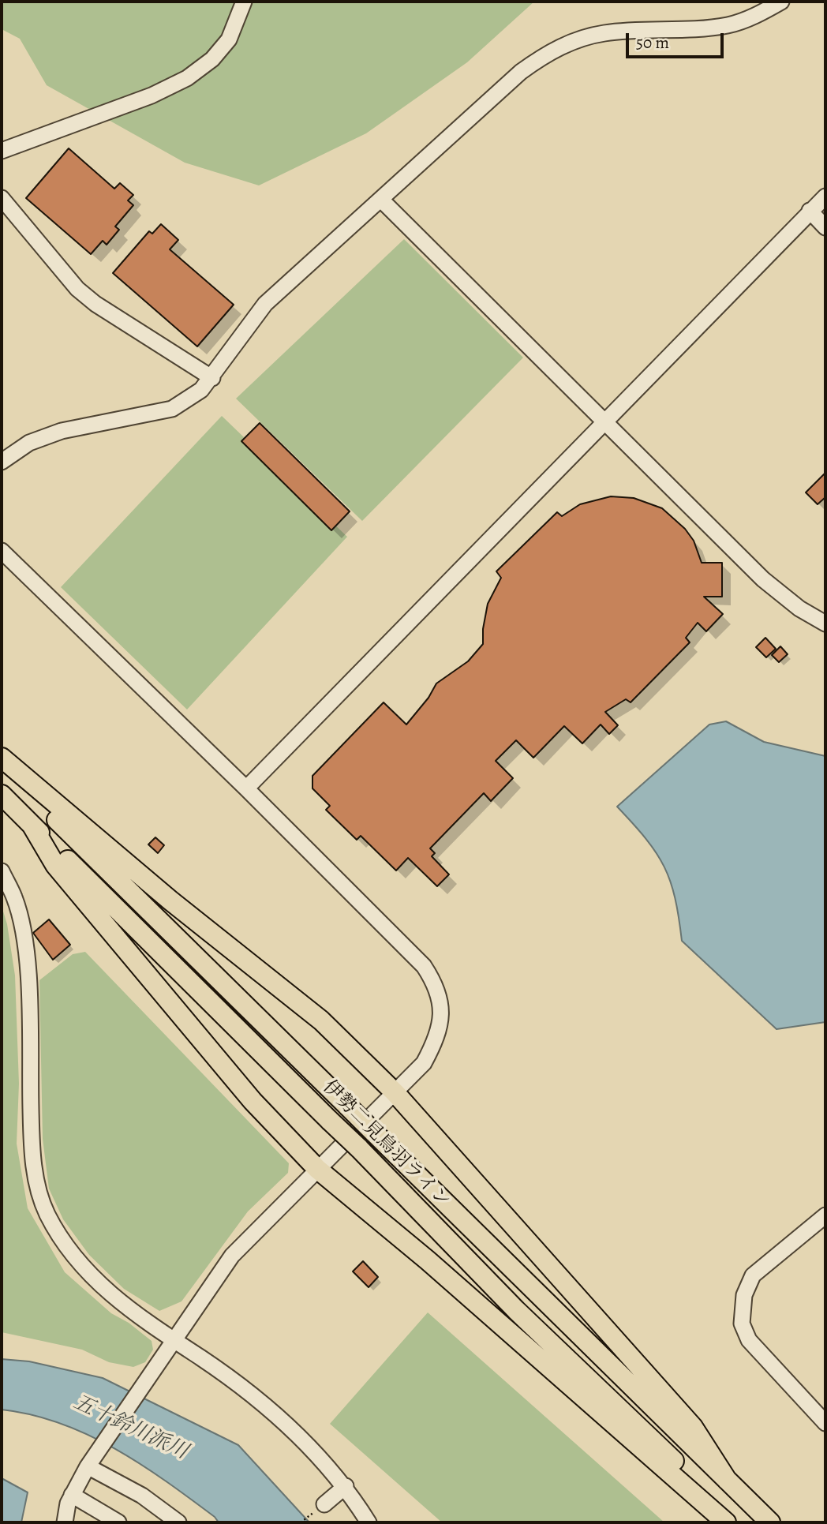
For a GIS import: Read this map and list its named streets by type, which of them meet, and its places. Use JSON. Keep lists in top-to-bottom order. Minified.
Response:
{"streets":{"main road":["伊勢二見鳥羽ライン"]},"water":["五十鈴川派川"],"scale_bar":"50 m"}
